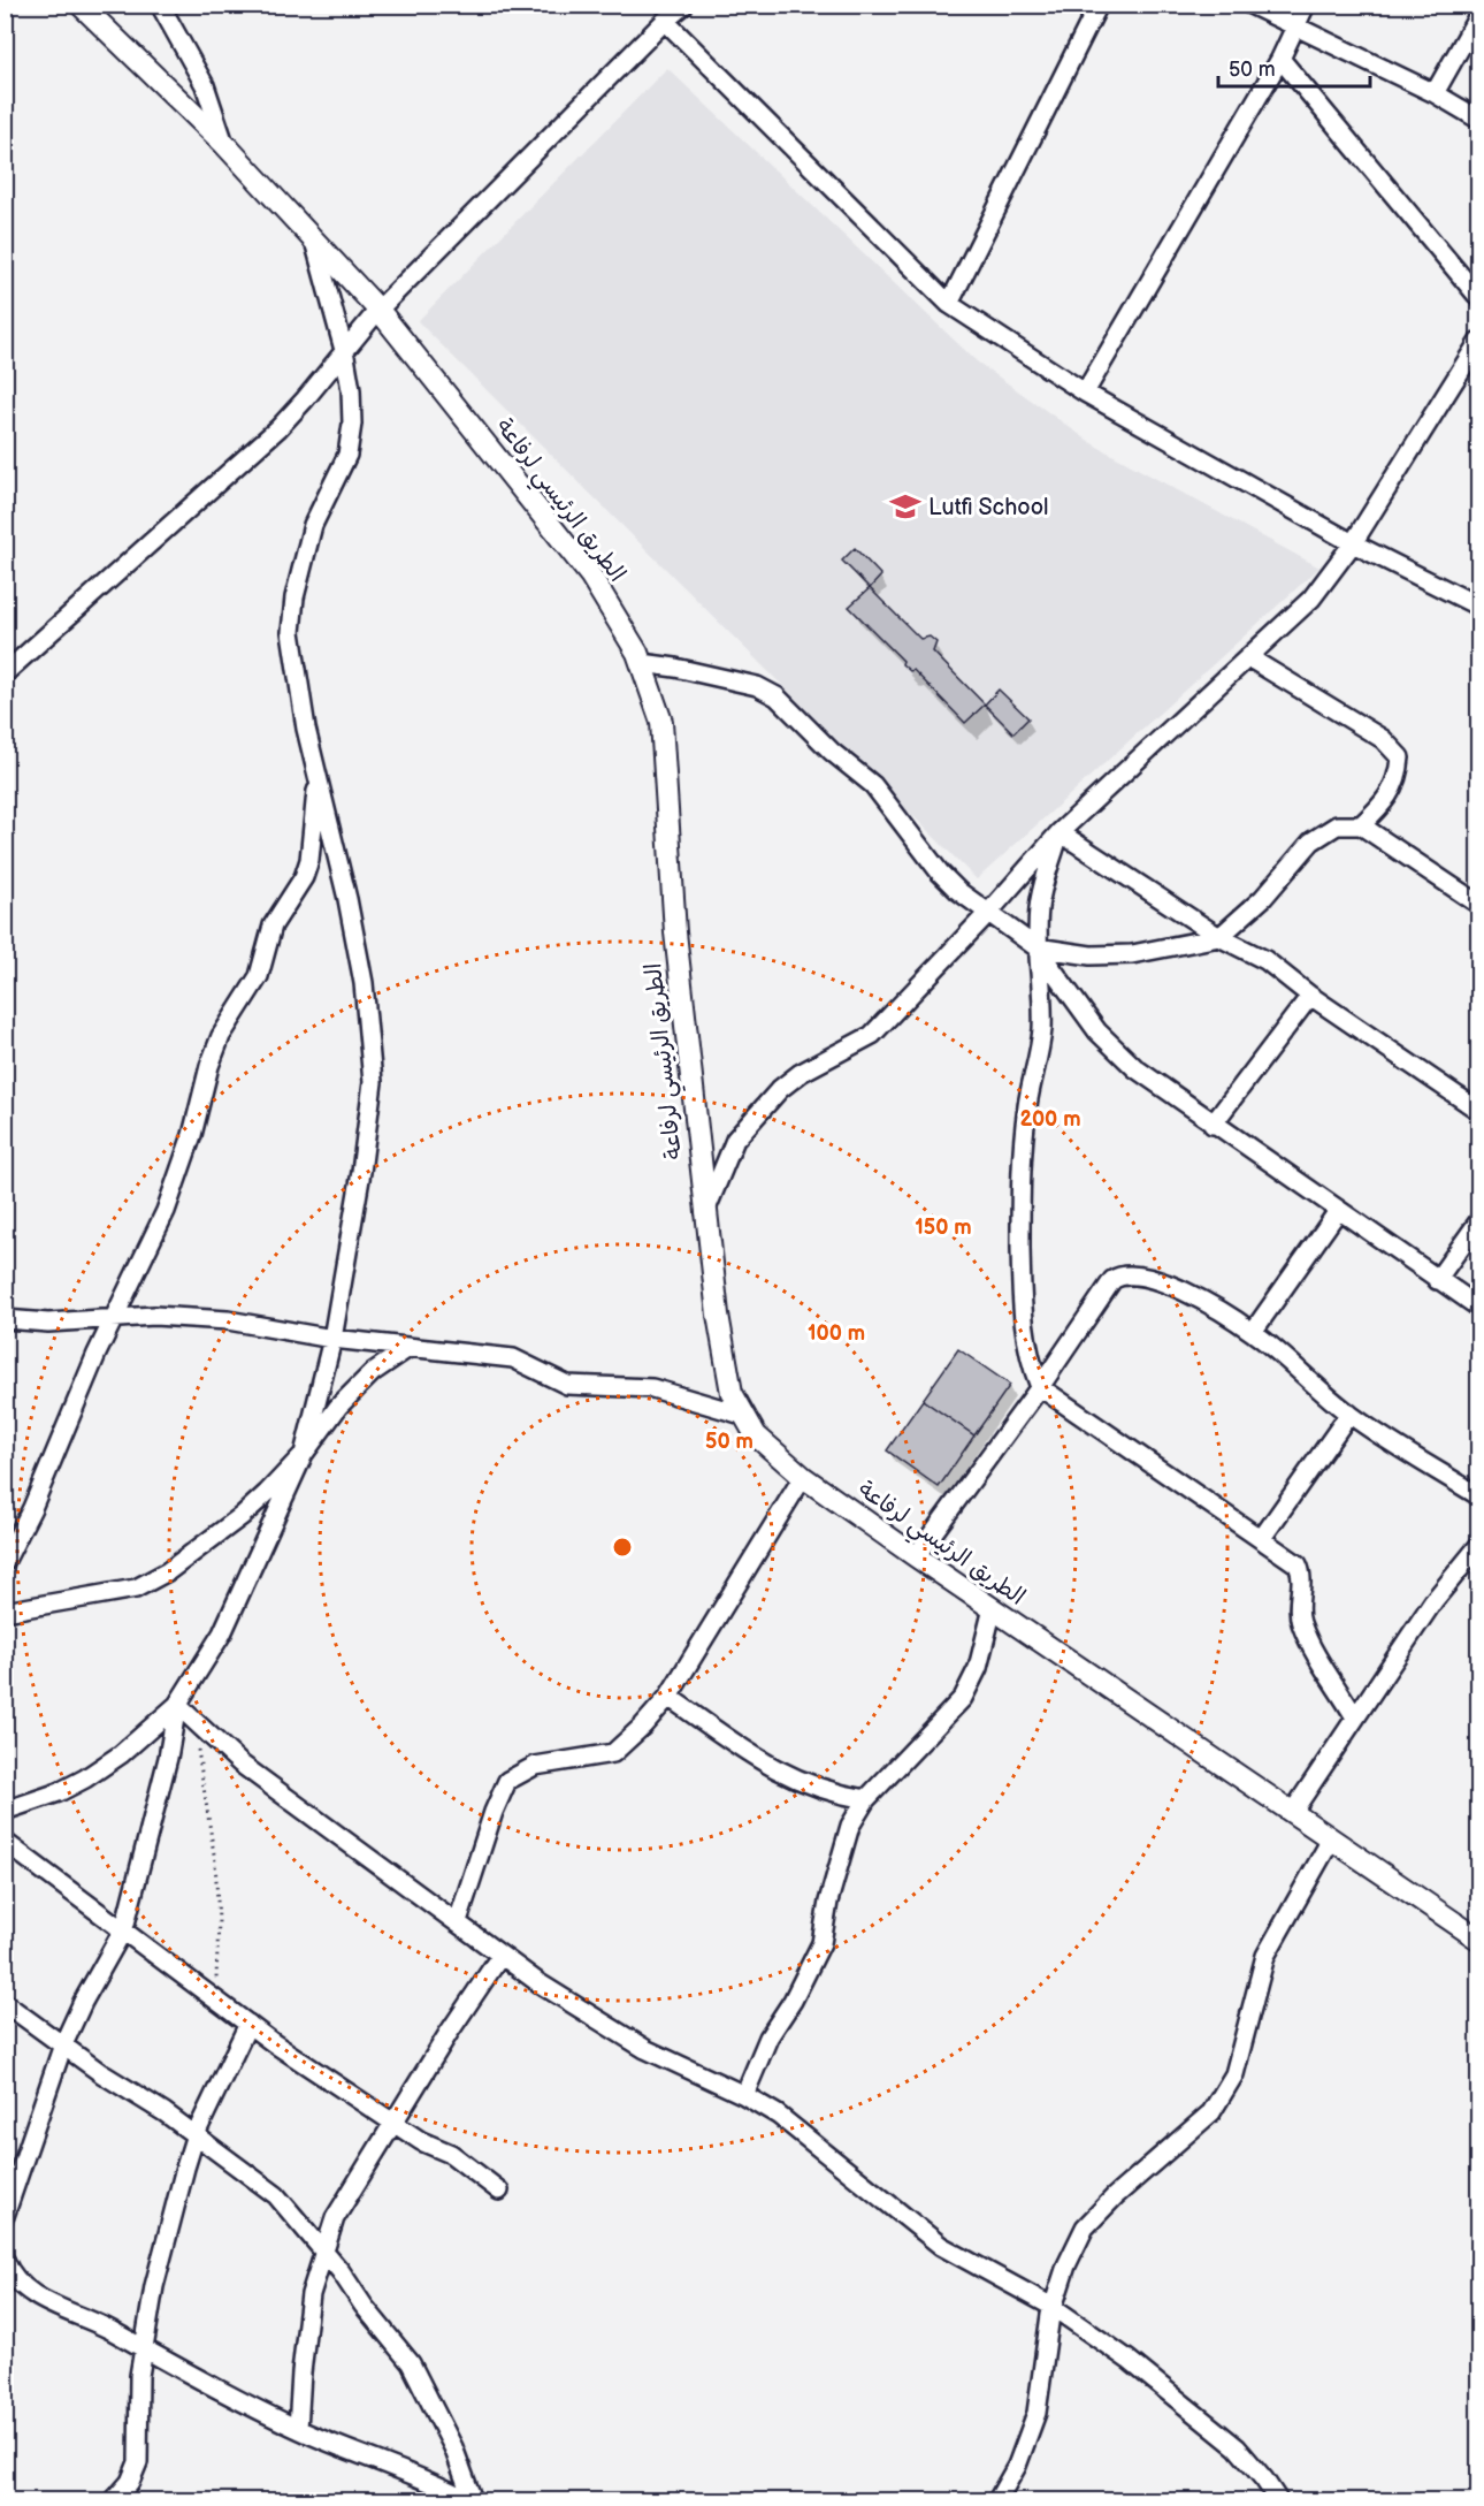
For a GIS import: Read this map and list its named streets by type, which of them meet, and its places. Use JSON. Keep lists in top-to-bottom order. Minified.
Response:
{"streets":{"street":["الطريق الرئيسي لرفاعة"]},"places":{"school or university":["Lutfi School"]},"scale_bar":"50 m","rings":["200 m","150 m","100 m","50 m"]}
